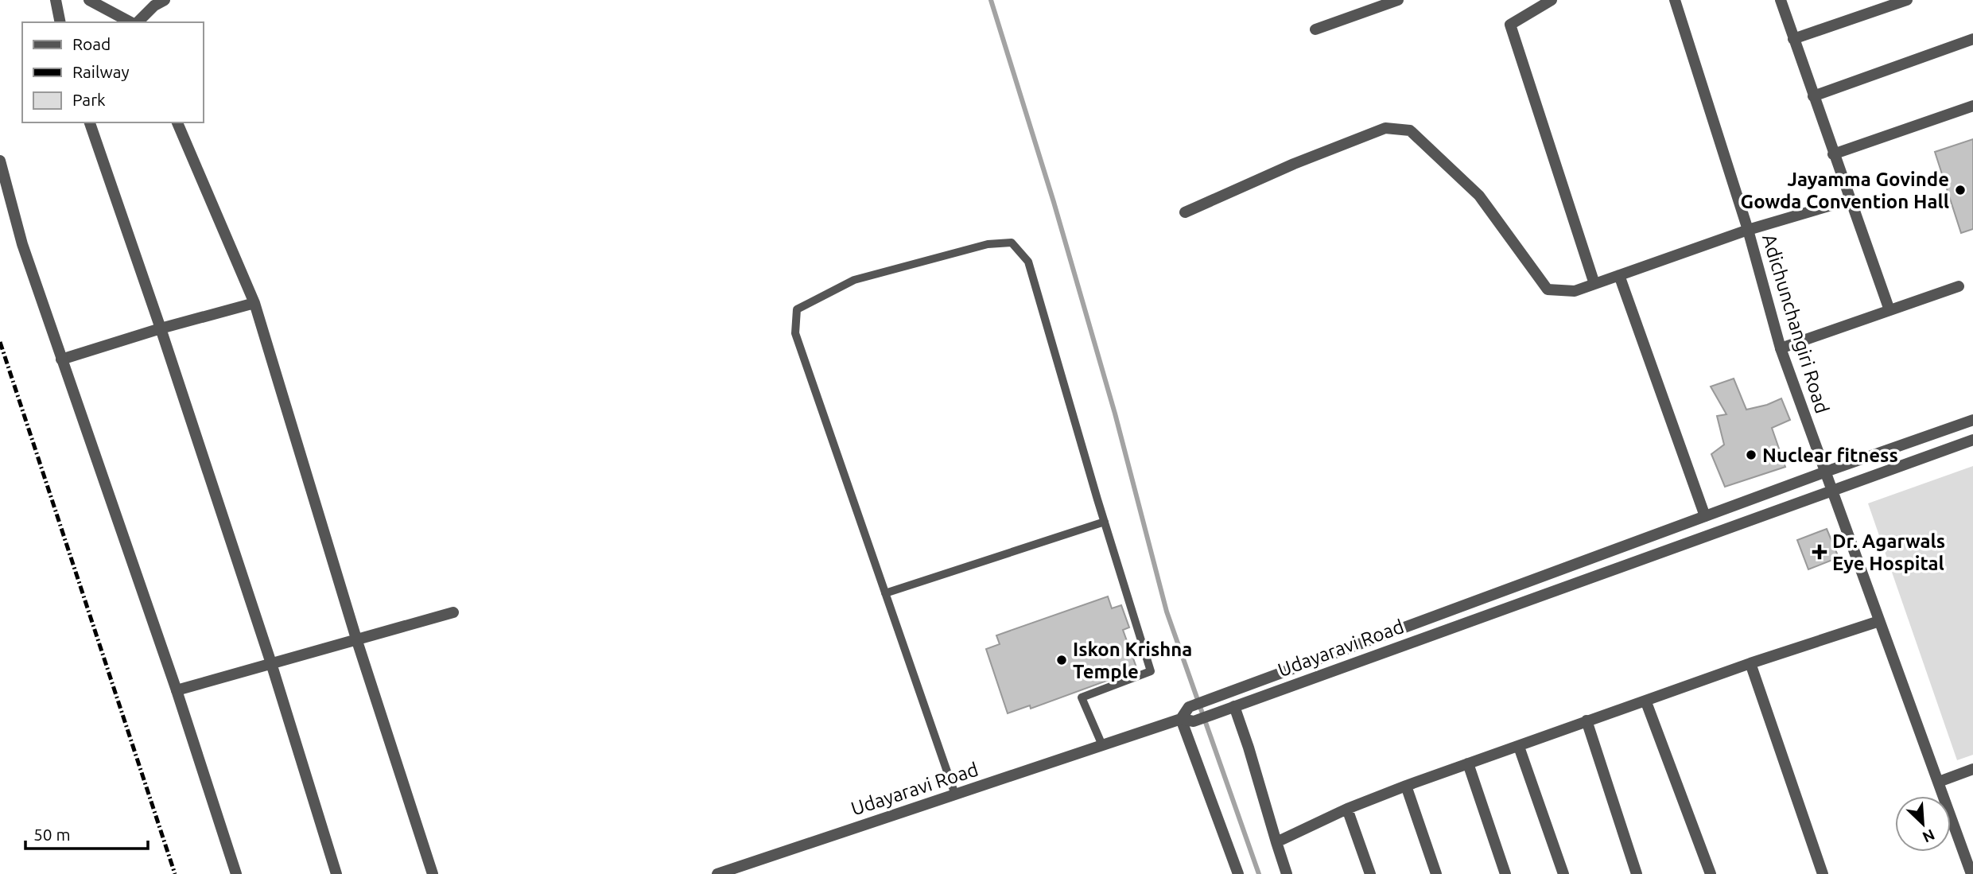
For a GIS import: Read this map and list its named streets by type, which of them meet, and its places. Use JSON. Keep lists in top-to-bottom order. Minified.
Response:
{"streets":{"street":["Adichunchangiri Road","Udayaravi Road"]},"crossings":[["Adichunchangiri Road","Udayaravi Road"]],"places":{"other":["Jayamma Govinde Gowda Convention Hall","Nuclear fitness","Iskon Krishna Temple"],"health":["Dr. Agarwals Eye Hospital"]},"legend":["Road","Railway","Park"],"scale_bar":"50 m","north":"bottom right"}
